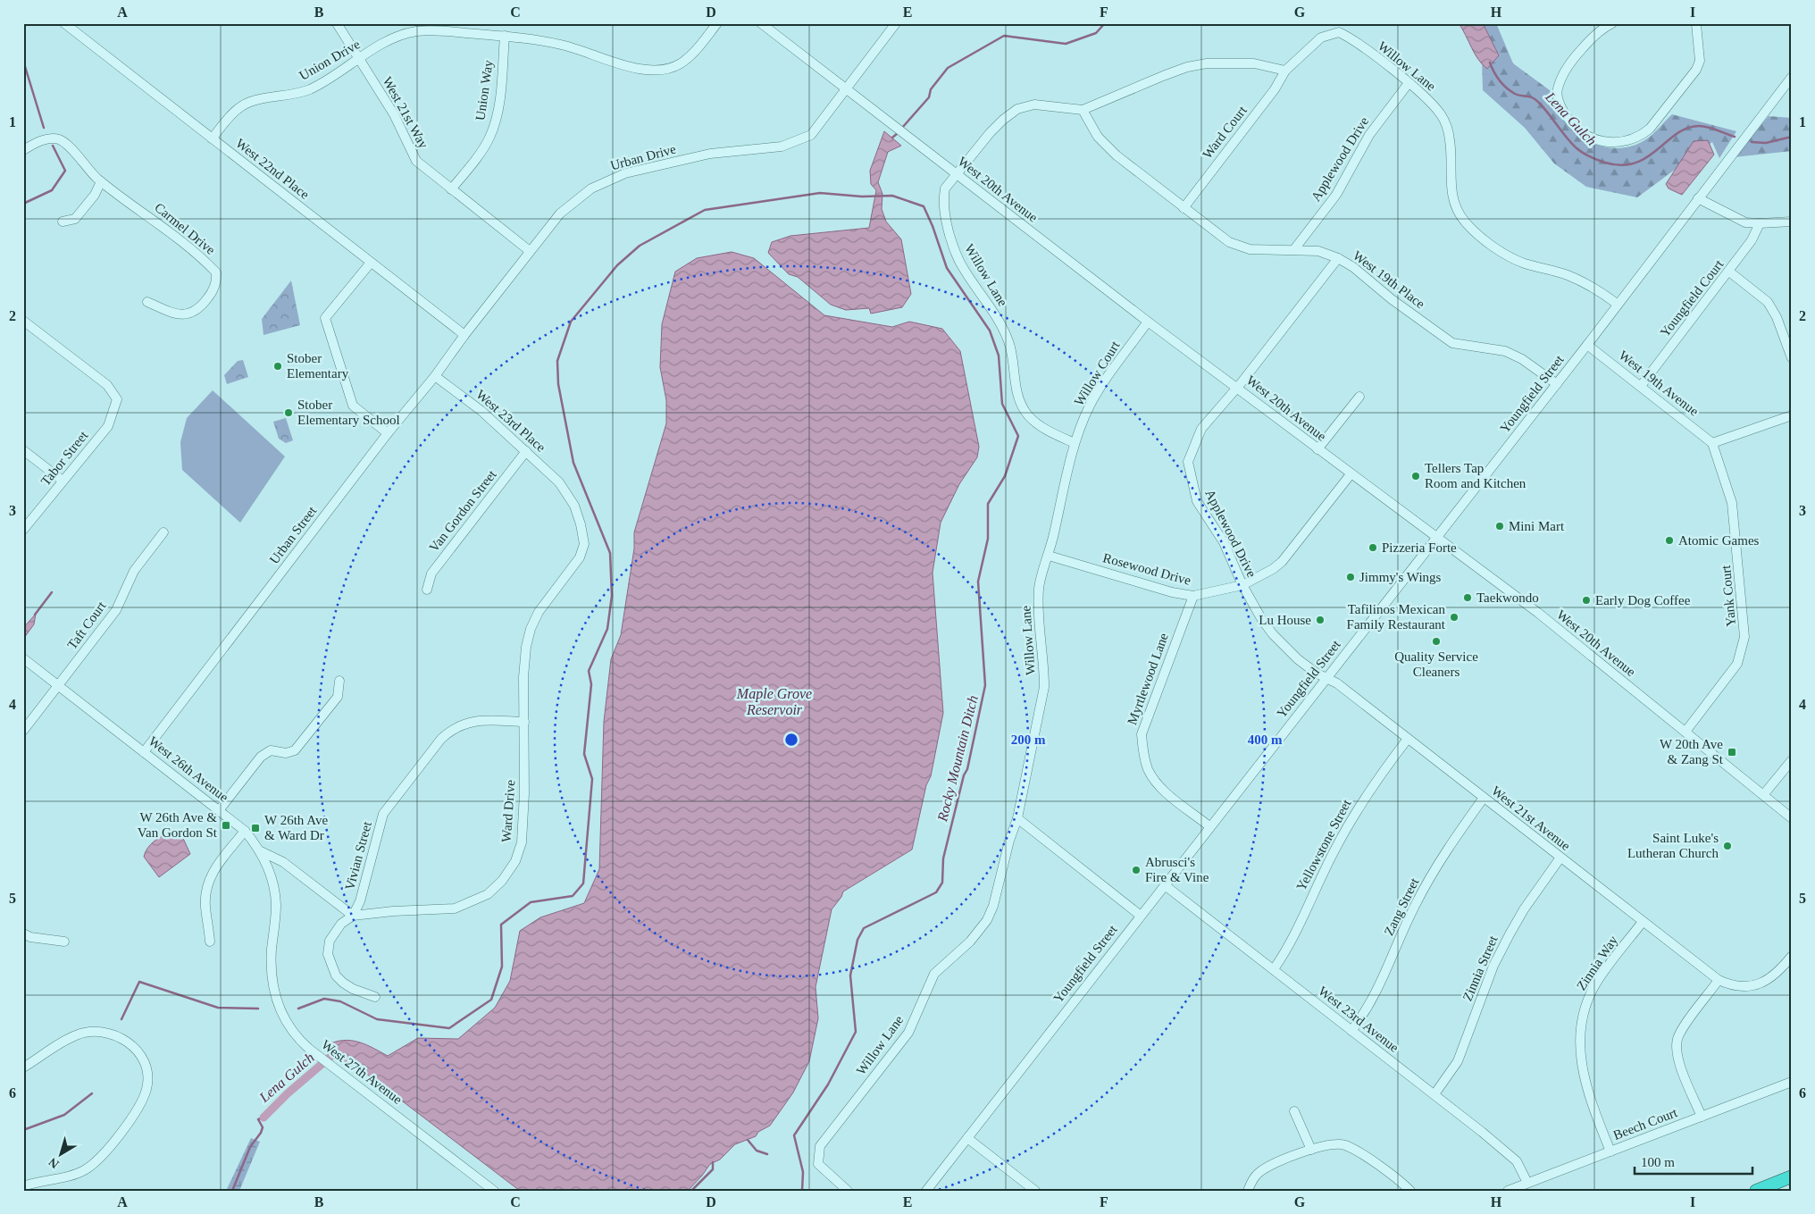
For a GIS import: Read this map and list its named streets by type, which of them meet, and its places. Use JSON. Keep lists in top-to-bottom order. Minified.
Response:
{"streets":{"street":["Union Drive","Willow Lane","Union Way","West 21st Way","Ward Court","Urban Drive","Applewood Drive","West 22nd Place","West 20th Avenue","Carmel Drive","West 19th Place","Youngfield Court","Willow Court","West 19th Avenue","Youngfield Street","West 23rd Place","Tabor Street","Van Gordon Street","Urban Street","Rosewood Drive","Yank Court","Taft Court","Myrtlewood Lane","West 26th Avenue","Ward Drive","West 21st Avenue","Yellowstone Street","Vivian Street","Zang Street","Zinnia Way","Zinnia Street","West 23rd Avenue","West 27th Avenue","Beech Court"]},"crossings":[["Union Drive","Union Way"],["Union Drive","West 21st Way"],["Union Drive","West 22nd Place"],["Willow Lane","Ward Court"],["Willow Lane","Applewood Drive"],["Willow Lane","West 20th Avenue"],["Willow Lane","West 19th Place"],["Willow Lane","Willow Court"],["Willow Lane","Youngfield Street"],["Willow Lane","Rosewood Drive"],["Union Way","West 21st Way"],["West 21st Way","Urban Drive"],["Ward Court","West 19th Place"],["Urban Drive","West 22nd Place"],["Urban Drive","West 20th Avenue"],["Urban Drive","Urban Street"],["Applewood Drive","West 20th Avenue"],["Applewood Drive","West 19th Place"],["Applewood Drive","Youngfield Street"],["Applewood Drive","Rosewood Drive"],["Applewood Drive","West 21st Avenue"],["West 22nd Place","Urban Street"],["West 20th Avenue","Willow Court"],["West 20th Avenue","Youngfield Street"],["West 20th Avenue","Rosewood Drive"],["West 20th Avenue","Yank Court"],["West 19th Place","Youngfield Street"],["Youngfield Court","West 19th Avenue"],["West 19th Avenue","Youngfield Street"],["West 19th Avenue","Yank Court"],["Youngfield Street","Myrtlewood Lane"],["Youngfield Street","West 21st Avenue"],["Youngfield Street","West 23rd Avenue"],["West 23rd Place","Van Gordon Street"],["West 23rd Place","Urban Street"],["West 23rd Place","Ward Drive"],["Urban Street","West 26th Avenue"],["Rosewood Drive","Myrtlewood Lane"],["Taft Court","West 26th Avenue"],["West 26th Avenue","West 27th Avenue"],["Ward Drive","Vivian Street"],["West 21st Avenue","Yellowstone Street"],["West 21st Avenue","Zang Street"],["West 21st Avenue","Zinnia Way"],["West 21st Avenue","Zinnia Street"],["Yellowstone Street","West 23rd Avenue"],["Zang Street","West 23rd Avenue"],["Zinnia Way","Beech Court"],["Zinnia Street","West 23rd Avenue"],["West 23rd Avenue","Beech Court"]],"water":["Lena Gulch","Maple Grove Reservoir","Rocky Mountain Ditch"],"places":{"other":["Stober Elementary","Stober Elementary School","Tellers Tap Room and Kitchen","Mini Mart","Atomic Games","Pizzeria Forte","Jimmy's Wings","Taekwondo","Early Dog Coffee","Tafilinos Mexican Family Restaurant","Lu House","Quality Service Cleaners","Saint Luke's Lutheran Church","Abrusci's Fire & Vine"],"transit":["W 20th Ave & Zang St","W 26th Ave & Van Gordon St","W 26th Ave & Ward Dr"]},"scale_bar":"100 m","north":"bottom left","grid":{"columns":["A","B","C","D","E","F","G","H","I"],"rows":["1","2","3","4","5","6"]},"rings":["200 m","400 m"]}
